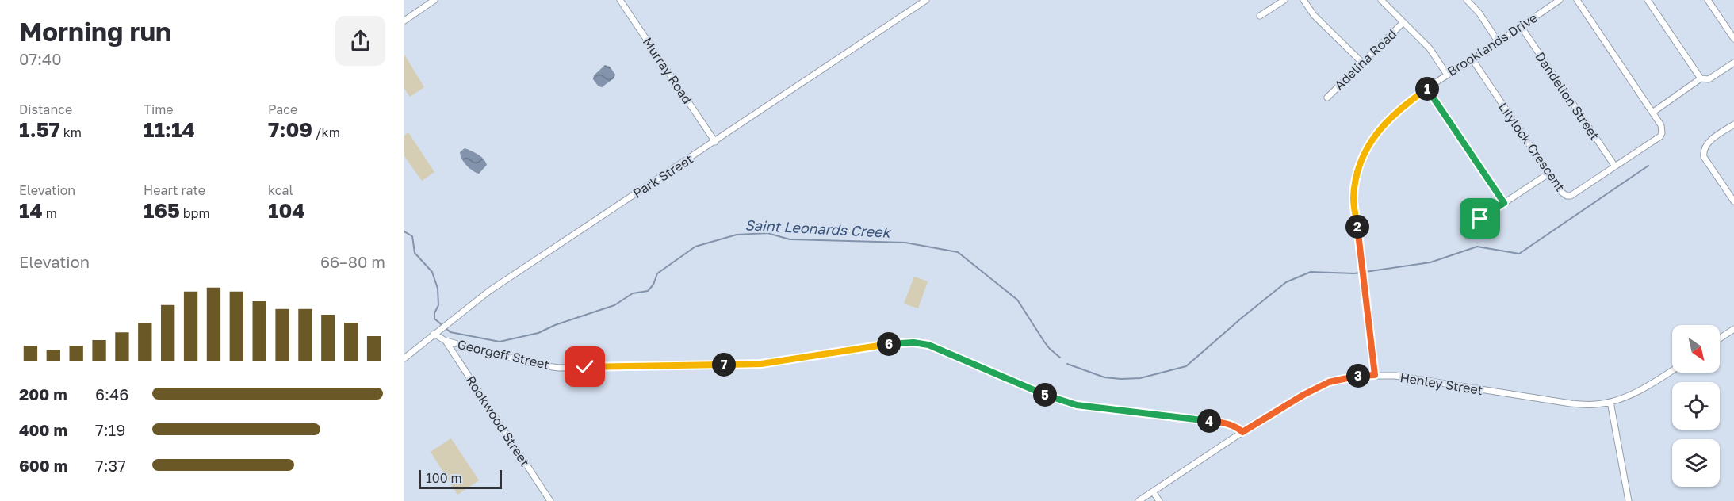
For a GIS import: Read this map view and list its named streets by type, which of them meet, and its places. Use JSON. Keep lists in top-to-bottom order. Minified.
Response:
{"streets":{"street":["Brooklands Drive","Adelina Road","Murray Road","Dandelion Street","Lilylock Crescent","Park Street","Georgeff Street","Henley Street","Rookwood Street"]},"crossings":[["Brooklands Drive","Dandelion Street"],["Brooklands Drive","Lilylock Crescent"],["Brooklands Drive","Henley Street"],["Murray Road","Park Street"],["Dandelion Street","Lilylock Crescent"],["Park Street","Georgeff Street"],["Georgeff Street","Henley Street"],["Georgeff Street","Rookwood Street"]],"water":["Saint Leonards Creek"],"scale_bar":"100 m","north":"bottom right","page":{"heading":["Morning run","07:40"],"pins":["1","2","6","7","3","5","4"],"stats":[["Distance","1.57 km"],["Time","11:14"],["Pace","7:09 /km"],["Elevation","14 m"],["Heart rate","165 bpm"],["kcal","104"]],"chart":["Elevation","66–80 m"],"list":[{"name":"200 m","note":"6:46"},{"name":"400 m","note":"7:19"},{"name":"600 m","note":"7:37"}],"scale":"100 m"}}
